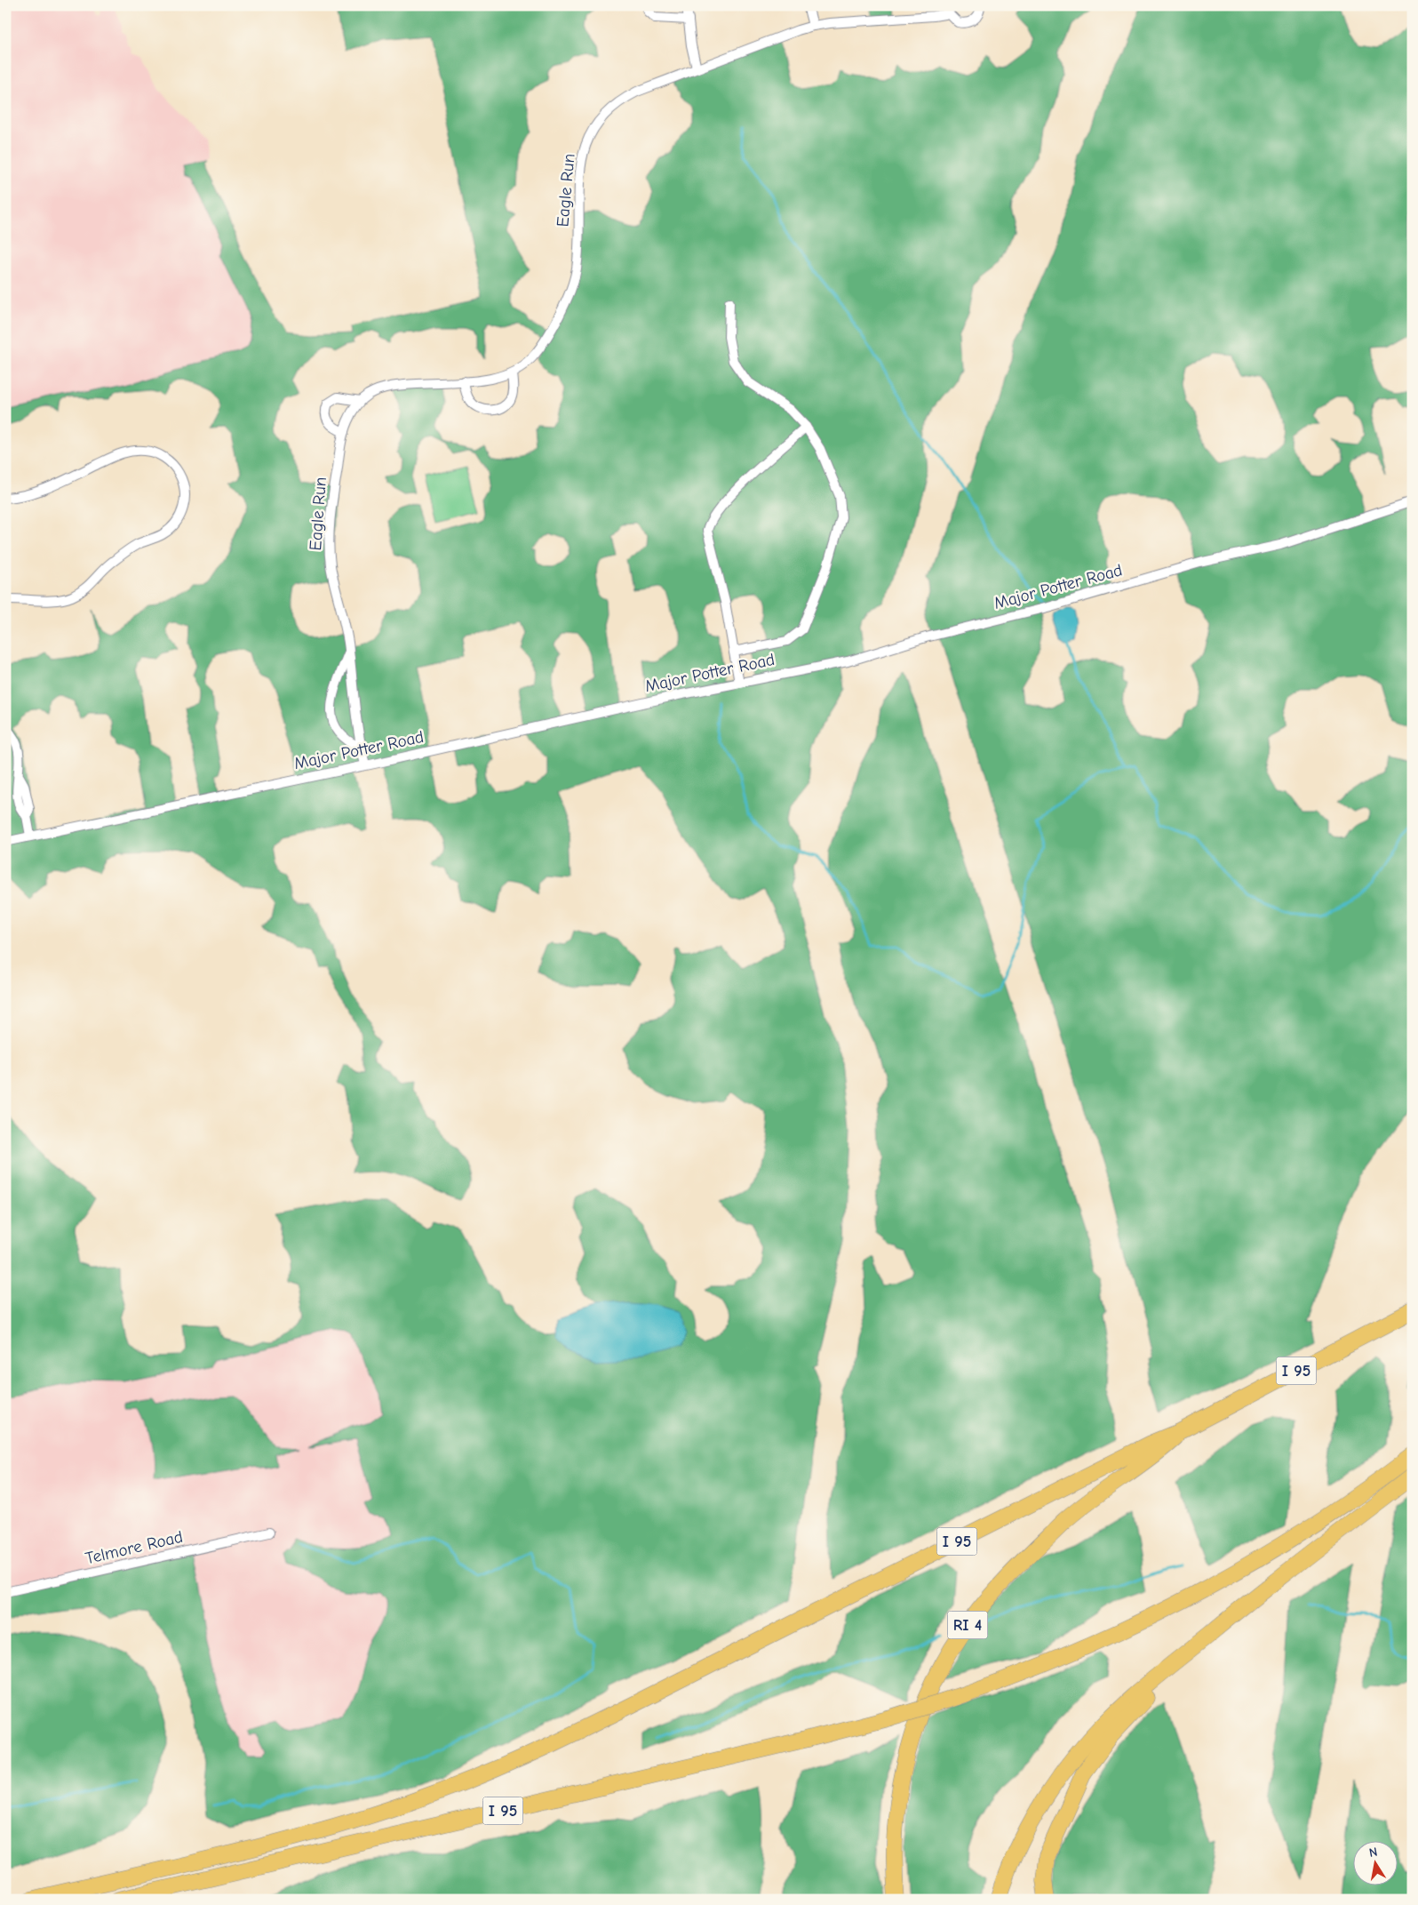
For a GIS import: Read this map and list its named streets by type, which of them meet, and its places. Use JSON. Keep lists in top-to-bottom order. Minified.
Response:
{"streets":{"highway":["I 95","RI 4"],"street":["Eagle Run","Major Potter Road","Telmore Road"]},"crossings":[["Eagle Run","Major Potter Road"],["I 95","RI 4"]],"north":"top"}
